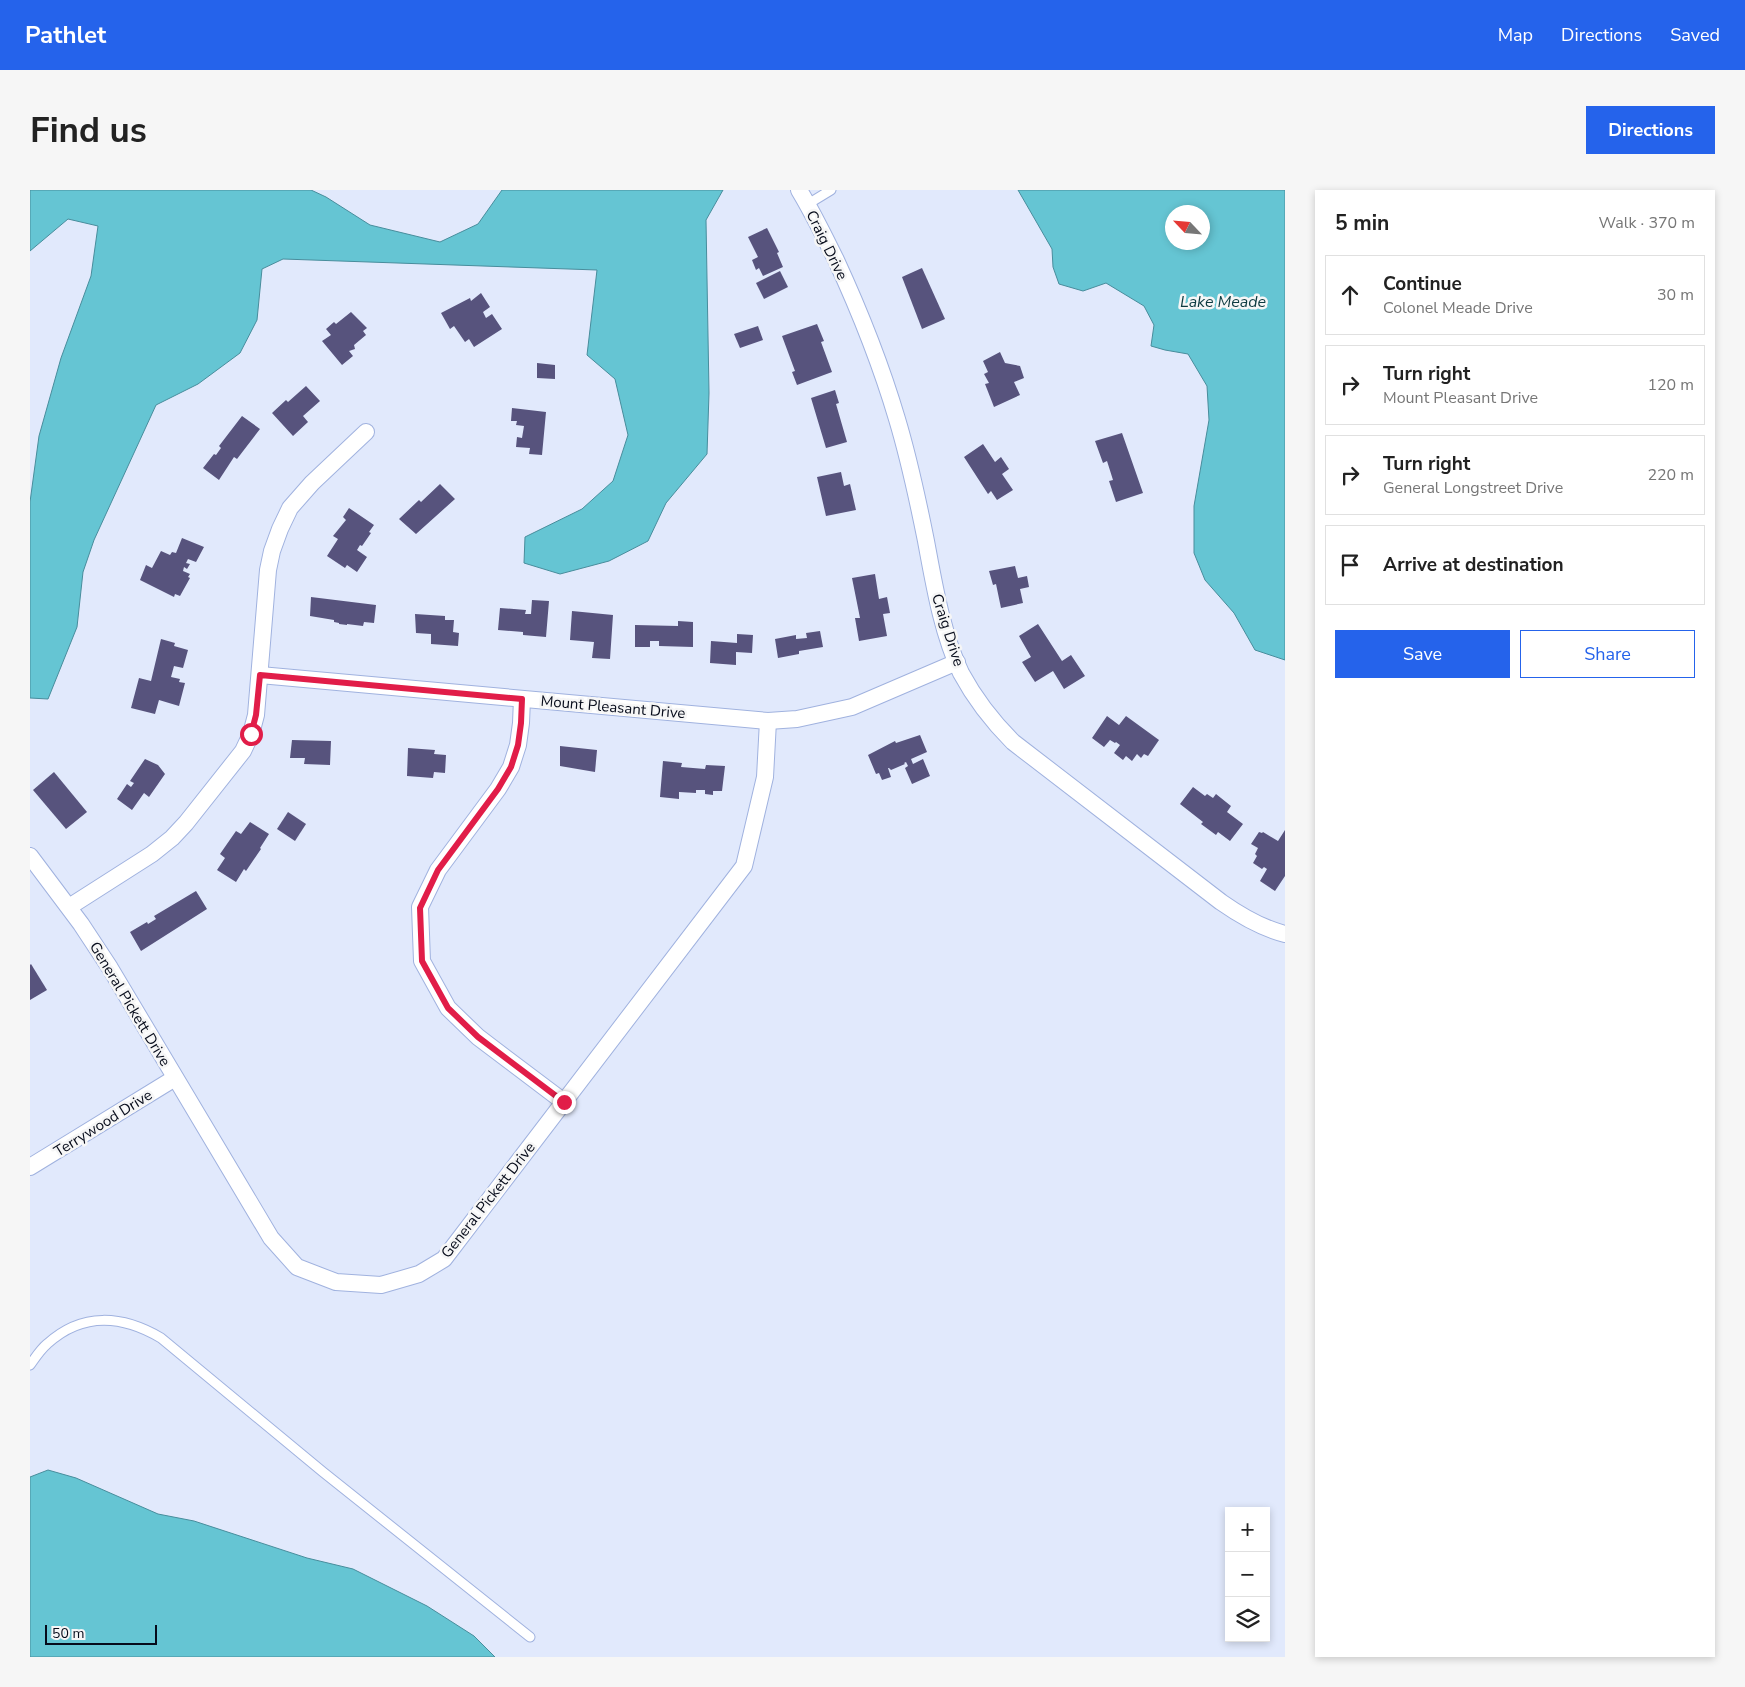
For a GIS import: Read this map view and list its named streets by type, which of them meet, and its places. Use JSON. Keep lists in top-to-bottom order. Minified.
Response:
{"streets":{"street":["Craig Drive","Mount Pleasant Drive","General Pickett Drive","Terrywood Drive"]},"crossings":[["Craig Drive","Mount Pleasant Drive"],["Mount Pleasant Drive","General Pickett Drive"],["General Pickett Drive","Terrywood Drive"]],"water":["Lake Meade"],"scale_bar":"50 m","north":"top left","page":{"header":"Pathlet","nav":["Map","Directions","Saved"],"buttons":["Directions",["Save","Share"]],"title":"Find us","heading":["5 min","Walk · 370 m"],"list":[["Continue","Colonel Meade Drive","30 m"],["Turn right","Mount Pleasant Drive","120 m"],["Turn right","General Longstreet Drive","220 m"],"Arrive at destination"],"map_buttons":["+","−"],"scale":"50 m"}}
